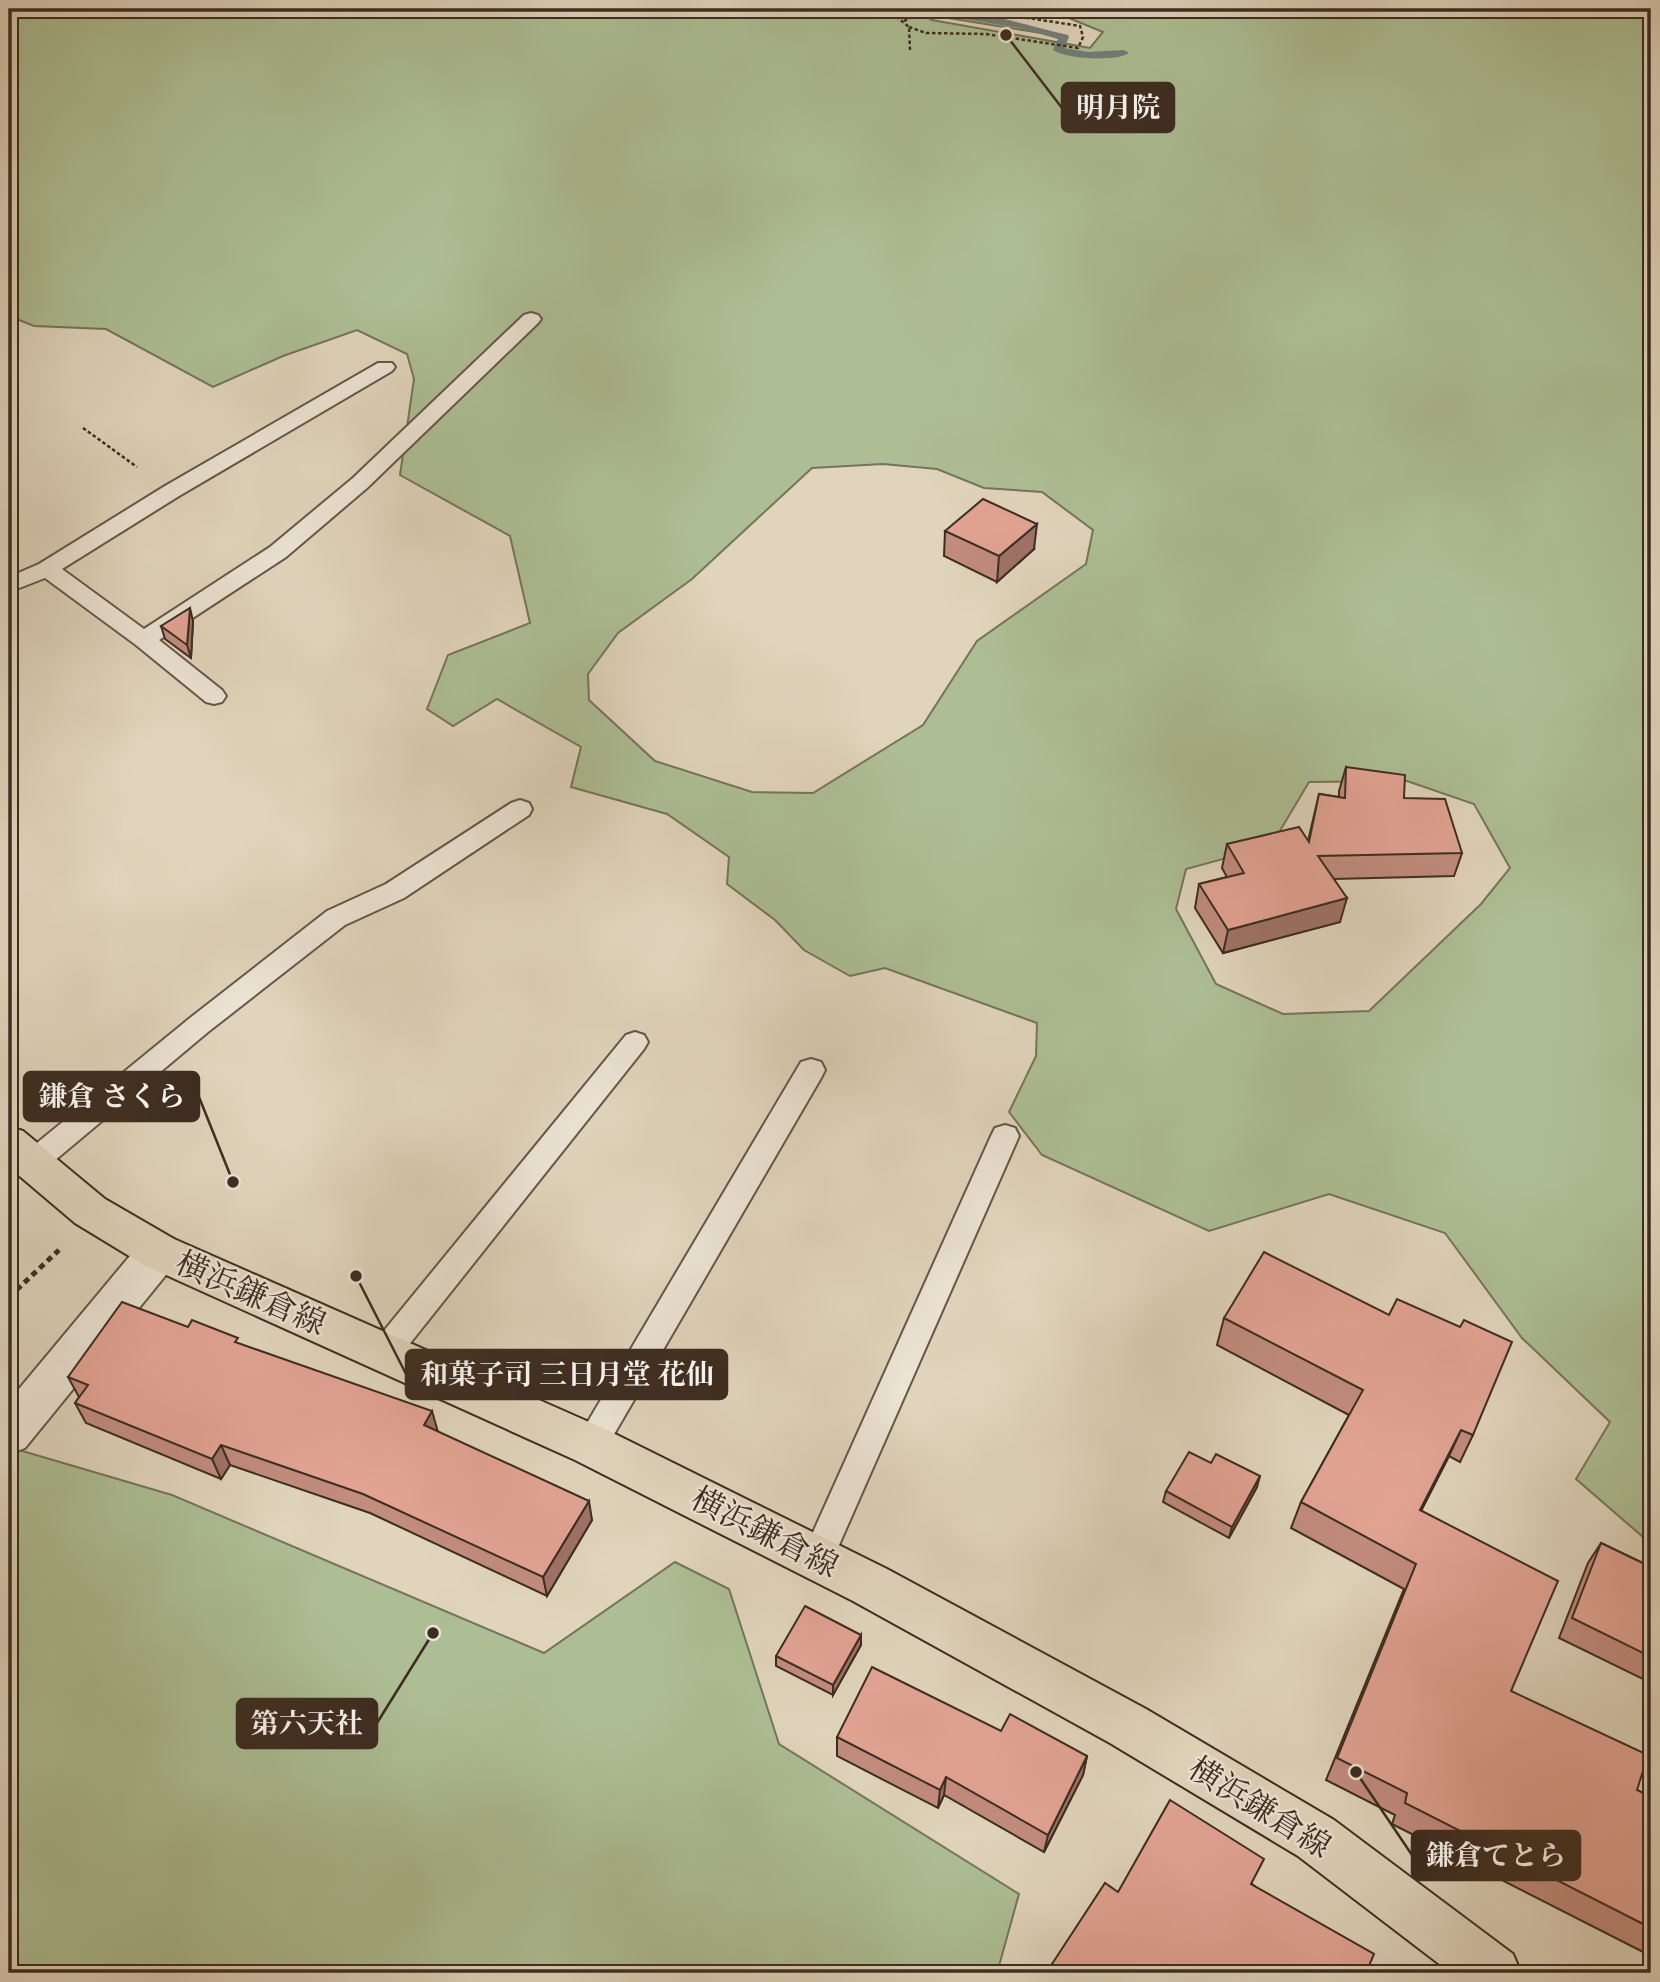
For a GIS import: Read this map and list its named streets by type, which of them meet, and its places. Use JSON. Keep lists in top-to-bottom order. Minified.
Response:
{"streets":{"main road":["横浜鎌倉線"]},"places":["明月院","鎌倉 さくら","和菓子司 三日月堂 花仙","第六天社","鎌倉てとら"]}
